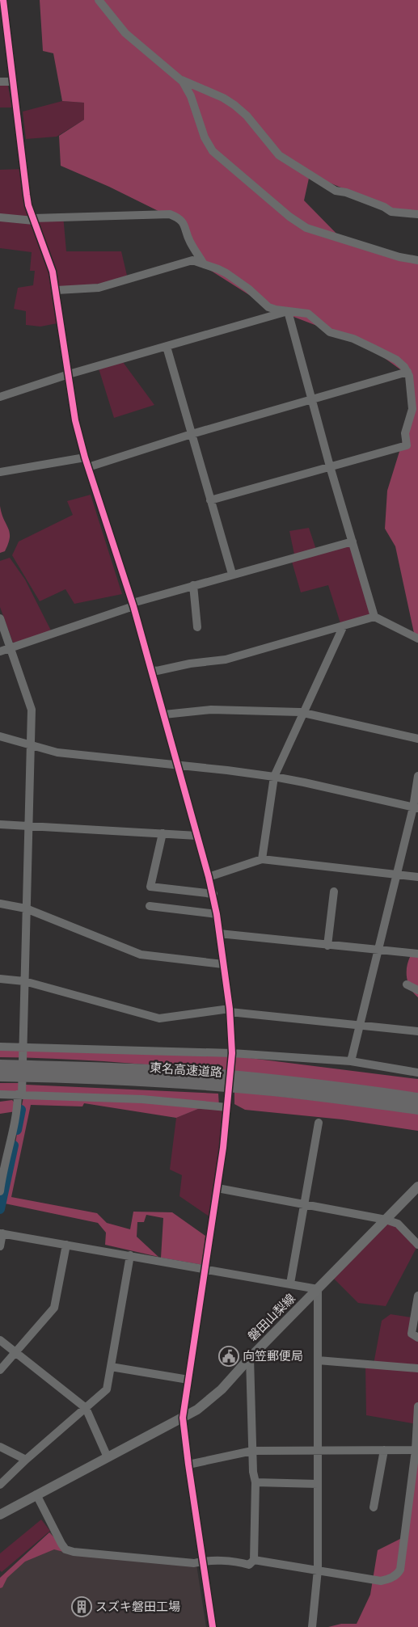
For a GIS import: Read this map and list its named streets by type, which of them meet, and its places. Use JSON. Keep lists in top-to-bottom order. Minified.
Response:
{"streets":{"highway":["東名高速道路"],"main road":["磐田山梨線"]},"places":{"public building":["向笠郵便局"],"building":["スズキ磐田工場"]}}
